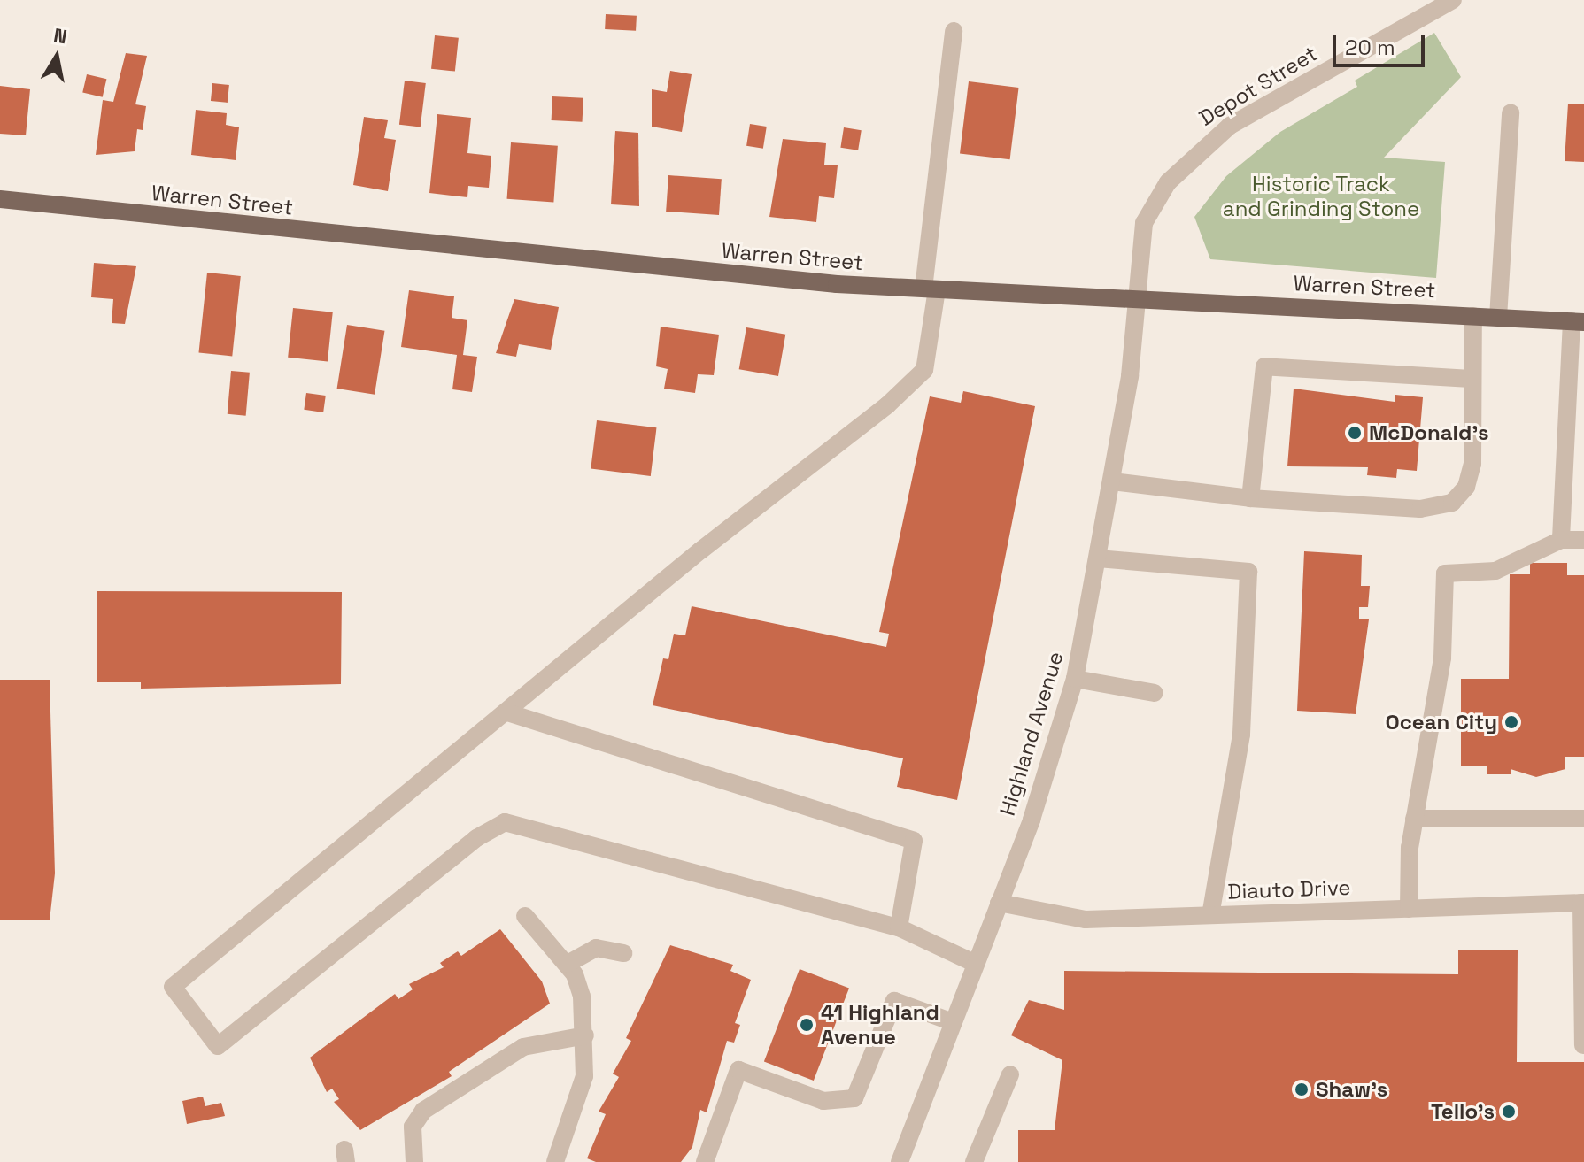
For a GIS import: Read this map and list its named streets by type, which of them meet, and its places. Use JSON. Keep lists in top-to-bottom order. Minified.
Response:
{"streets":{"main road":["Warren Street"],"street":["Depot Street","Highland Avenue","Diauto Drive"]},"crossings":[["Depot Street","Warren Street"],["Depot Street","Highland Avenue"],["Warren Street","Highland Avenue"],["Highland Avenue","Diauto Drive"]],"parks":["Historic Track and Grinding Stone"],"places":["McDonald's","Ocean City","41 Highland Avenue","Shaw's","Tello's"],"scale_bar":"20 m","north":"top"}
